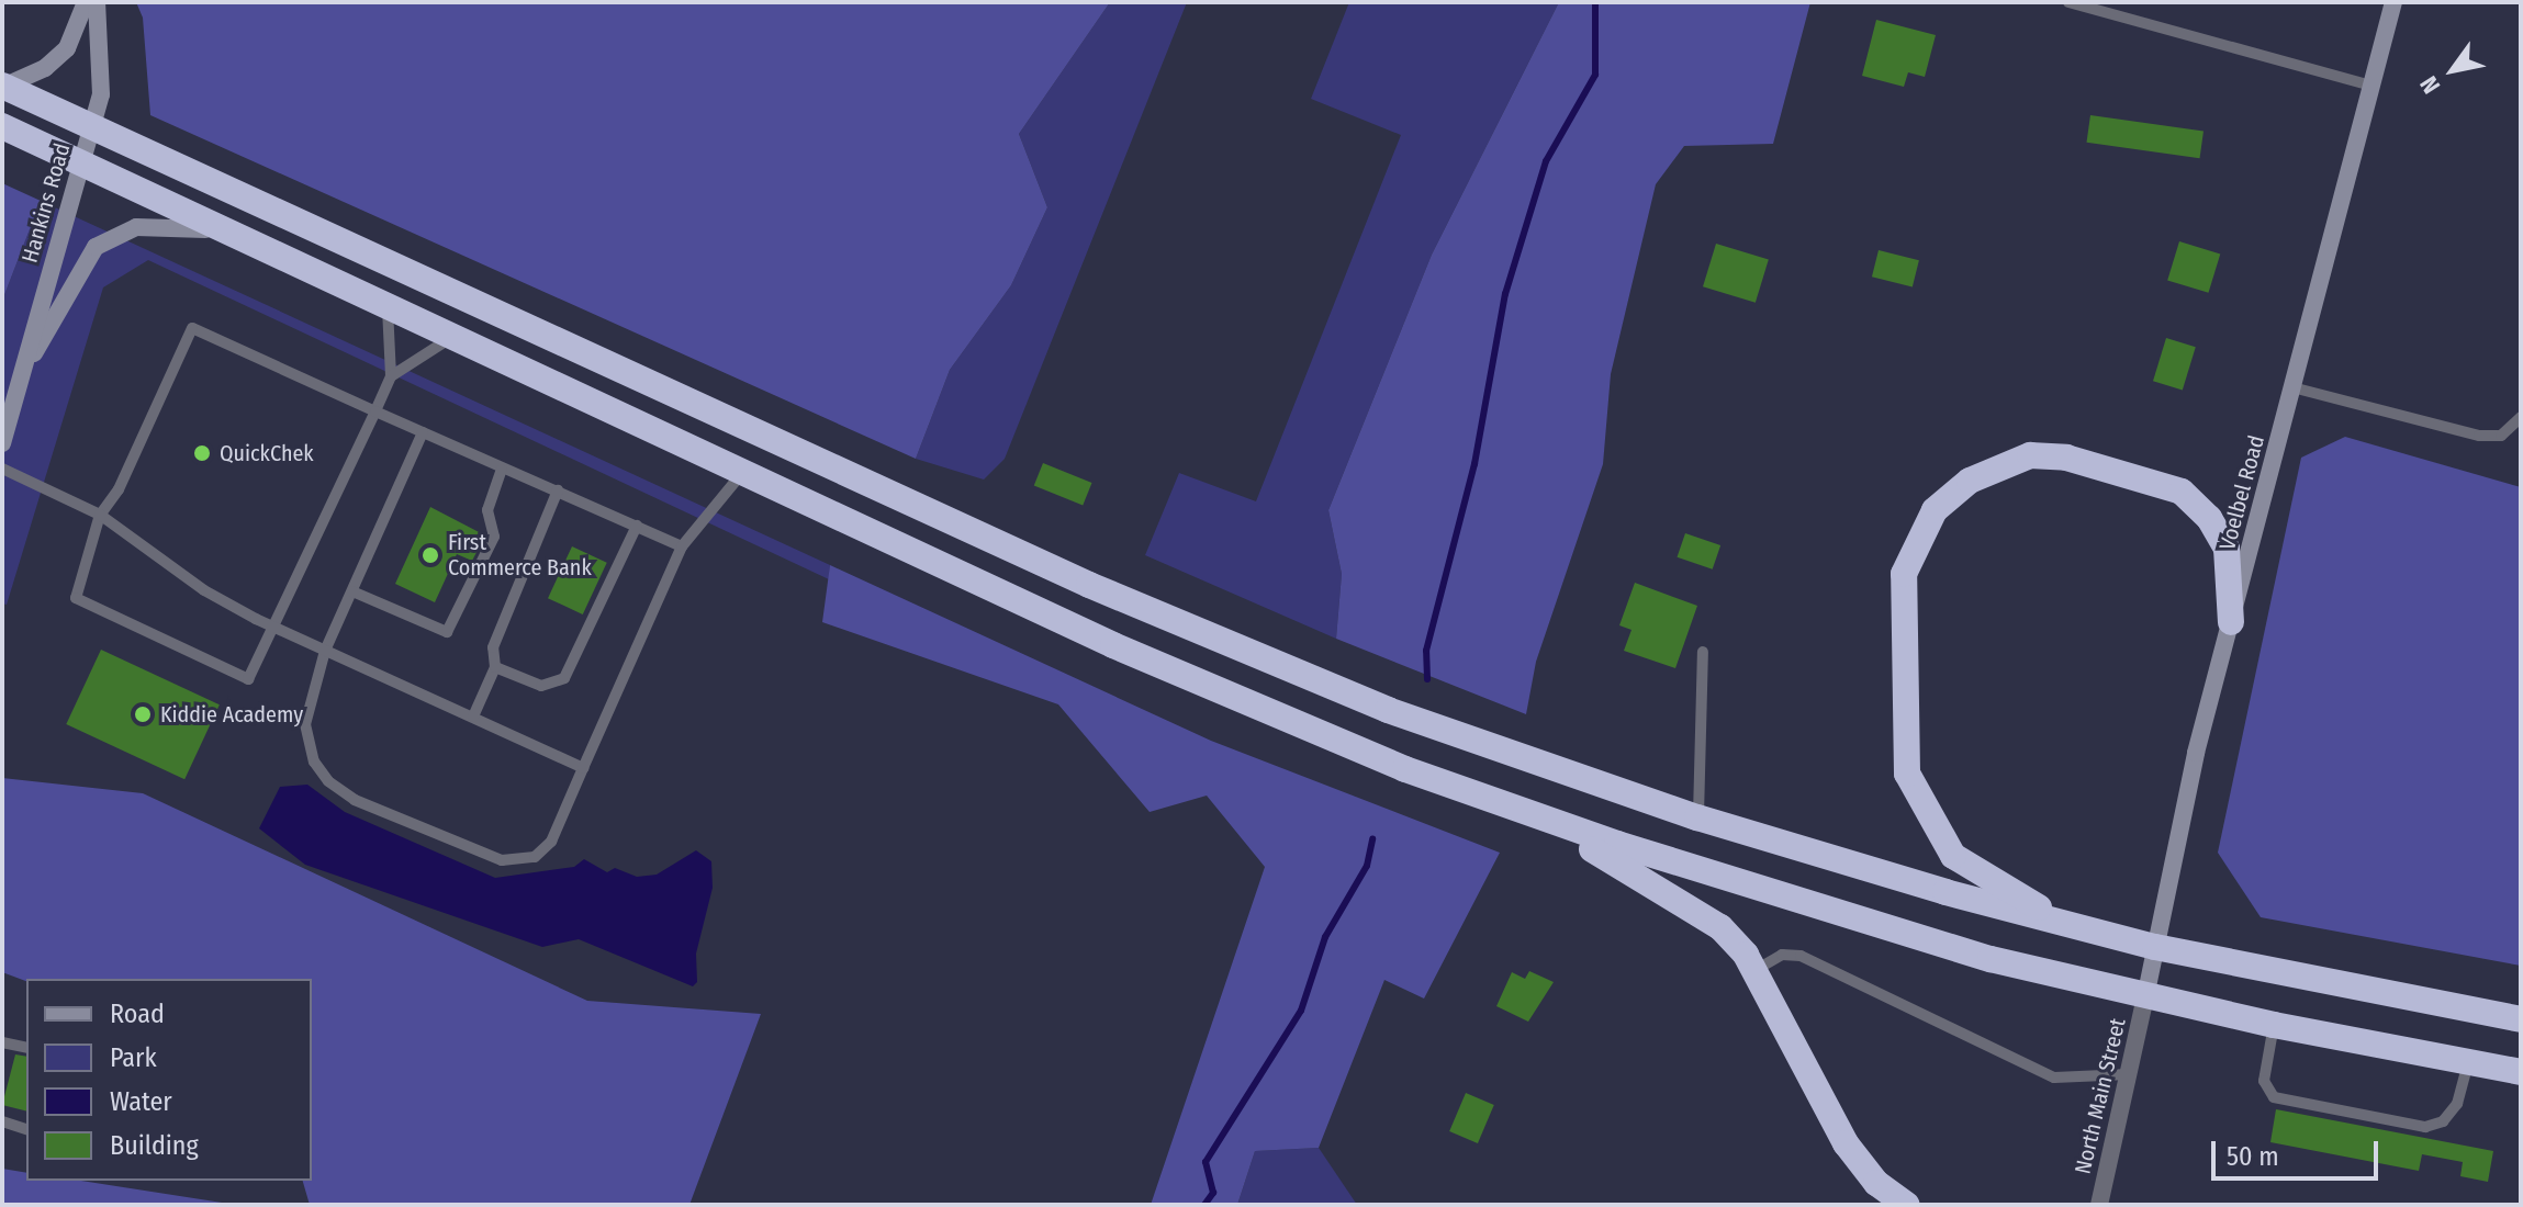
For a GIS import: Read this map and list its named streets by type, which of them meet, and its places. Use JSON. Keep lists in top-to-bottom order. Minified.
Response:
{"streets":{"street":["Hankins Road","Voelbel Road","North Main Street"]},"crossings":[["Voelbel Road","North Main Street"]],"places":["QuickChek","First Commerce Bank","Kiddie Academy"],"legend":["Road","Park","Water","Building"],"scale_bar":"50 m","north":"bottom left"}
